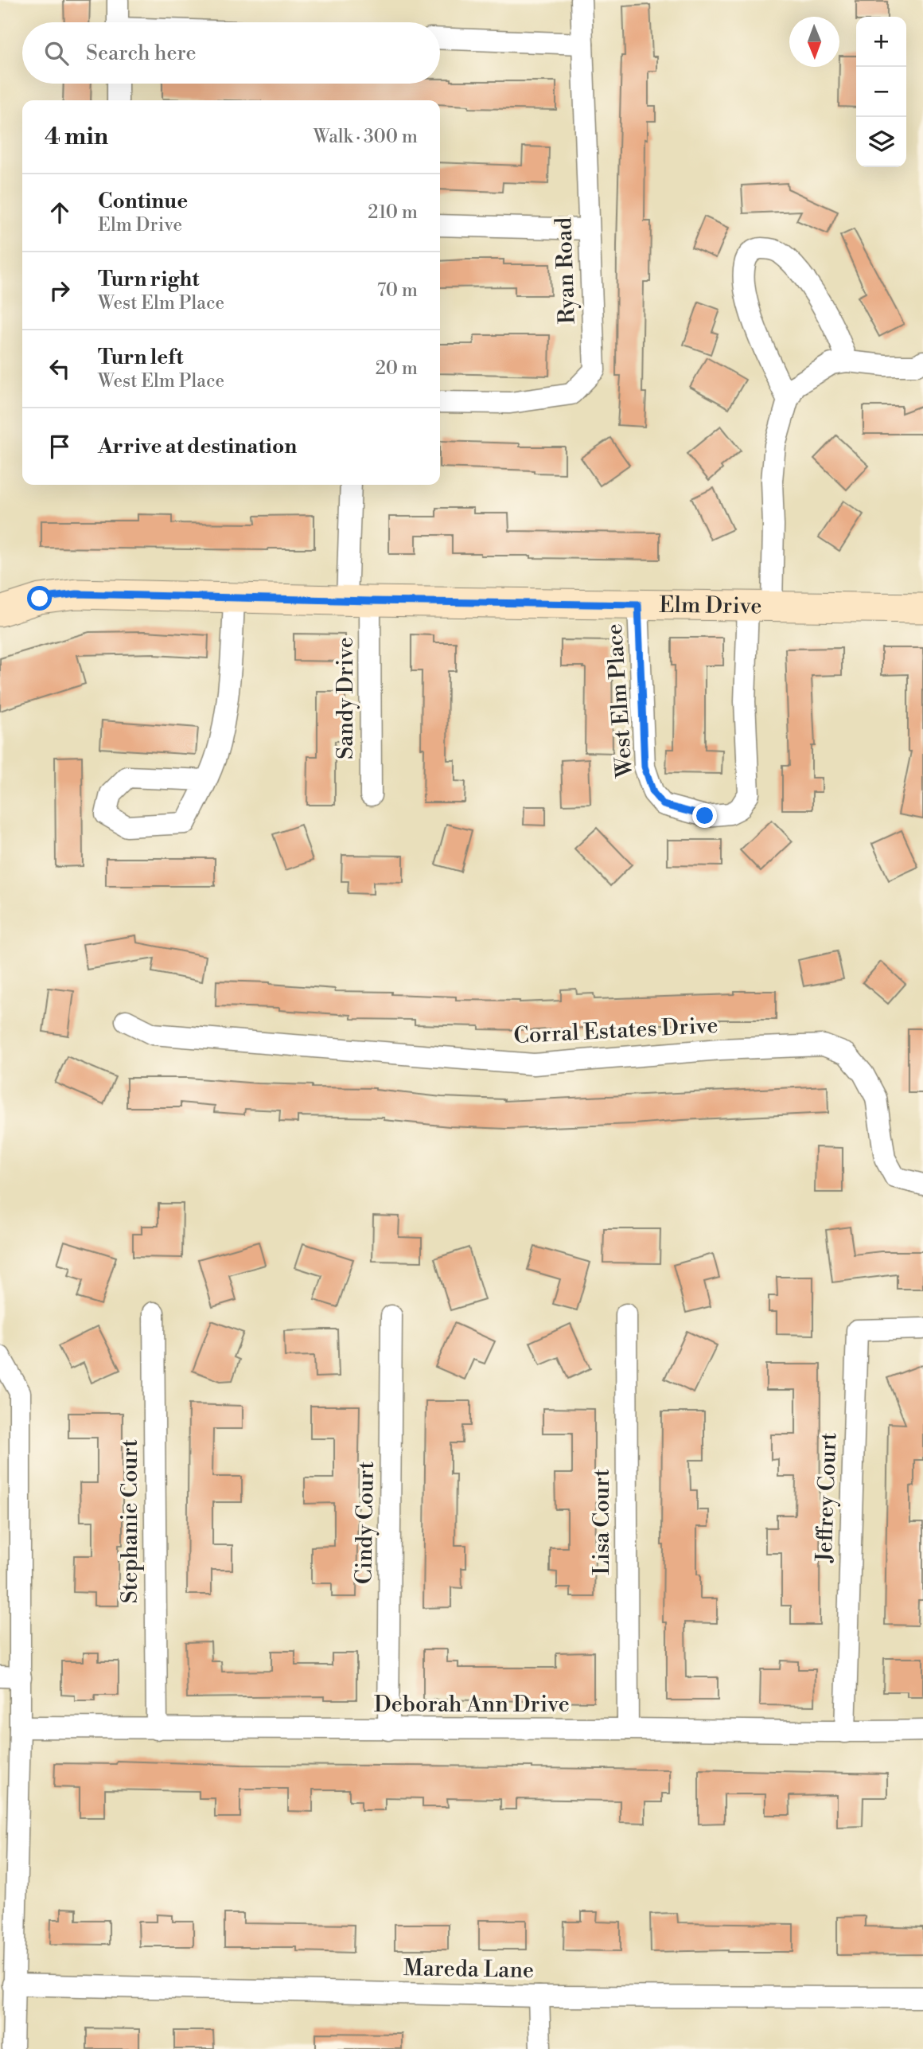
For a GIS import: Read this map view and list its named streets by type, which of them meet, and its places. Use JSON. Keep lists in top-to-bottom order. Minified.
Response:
{"streets":{"street":["Ryan Road","Elm Drive","Sandy Drive","West Elm Place","Corral Estates Drive","Jeffrey Court","Stephanie Court","Lisa Court","Cindy Court","Deborah Ann Drive","Mareda Lane"]},"crossings":[["Elm Drive","Sandy Drive"],["Elm Drive","West Elm Place"],["Jeffrey Court","Deborah Ann Drive"],["Stephanie Court","Deborah Ann Drive"],["Lisa Court","Deborah Ann Drive"],["Cindy Court","Deborah Ann Drive"]],"north":"bottom","page":{"map_buttons":["+","−"],"search":"Search here","heading":["4 min","Walk · 300 m"],"list":[["Continue","Elm Drive","210 m"],["Turn right","West Elm Place","70 m"],["Turn left","West Elm Place","20 m"],"Arrive at destination"]}}
